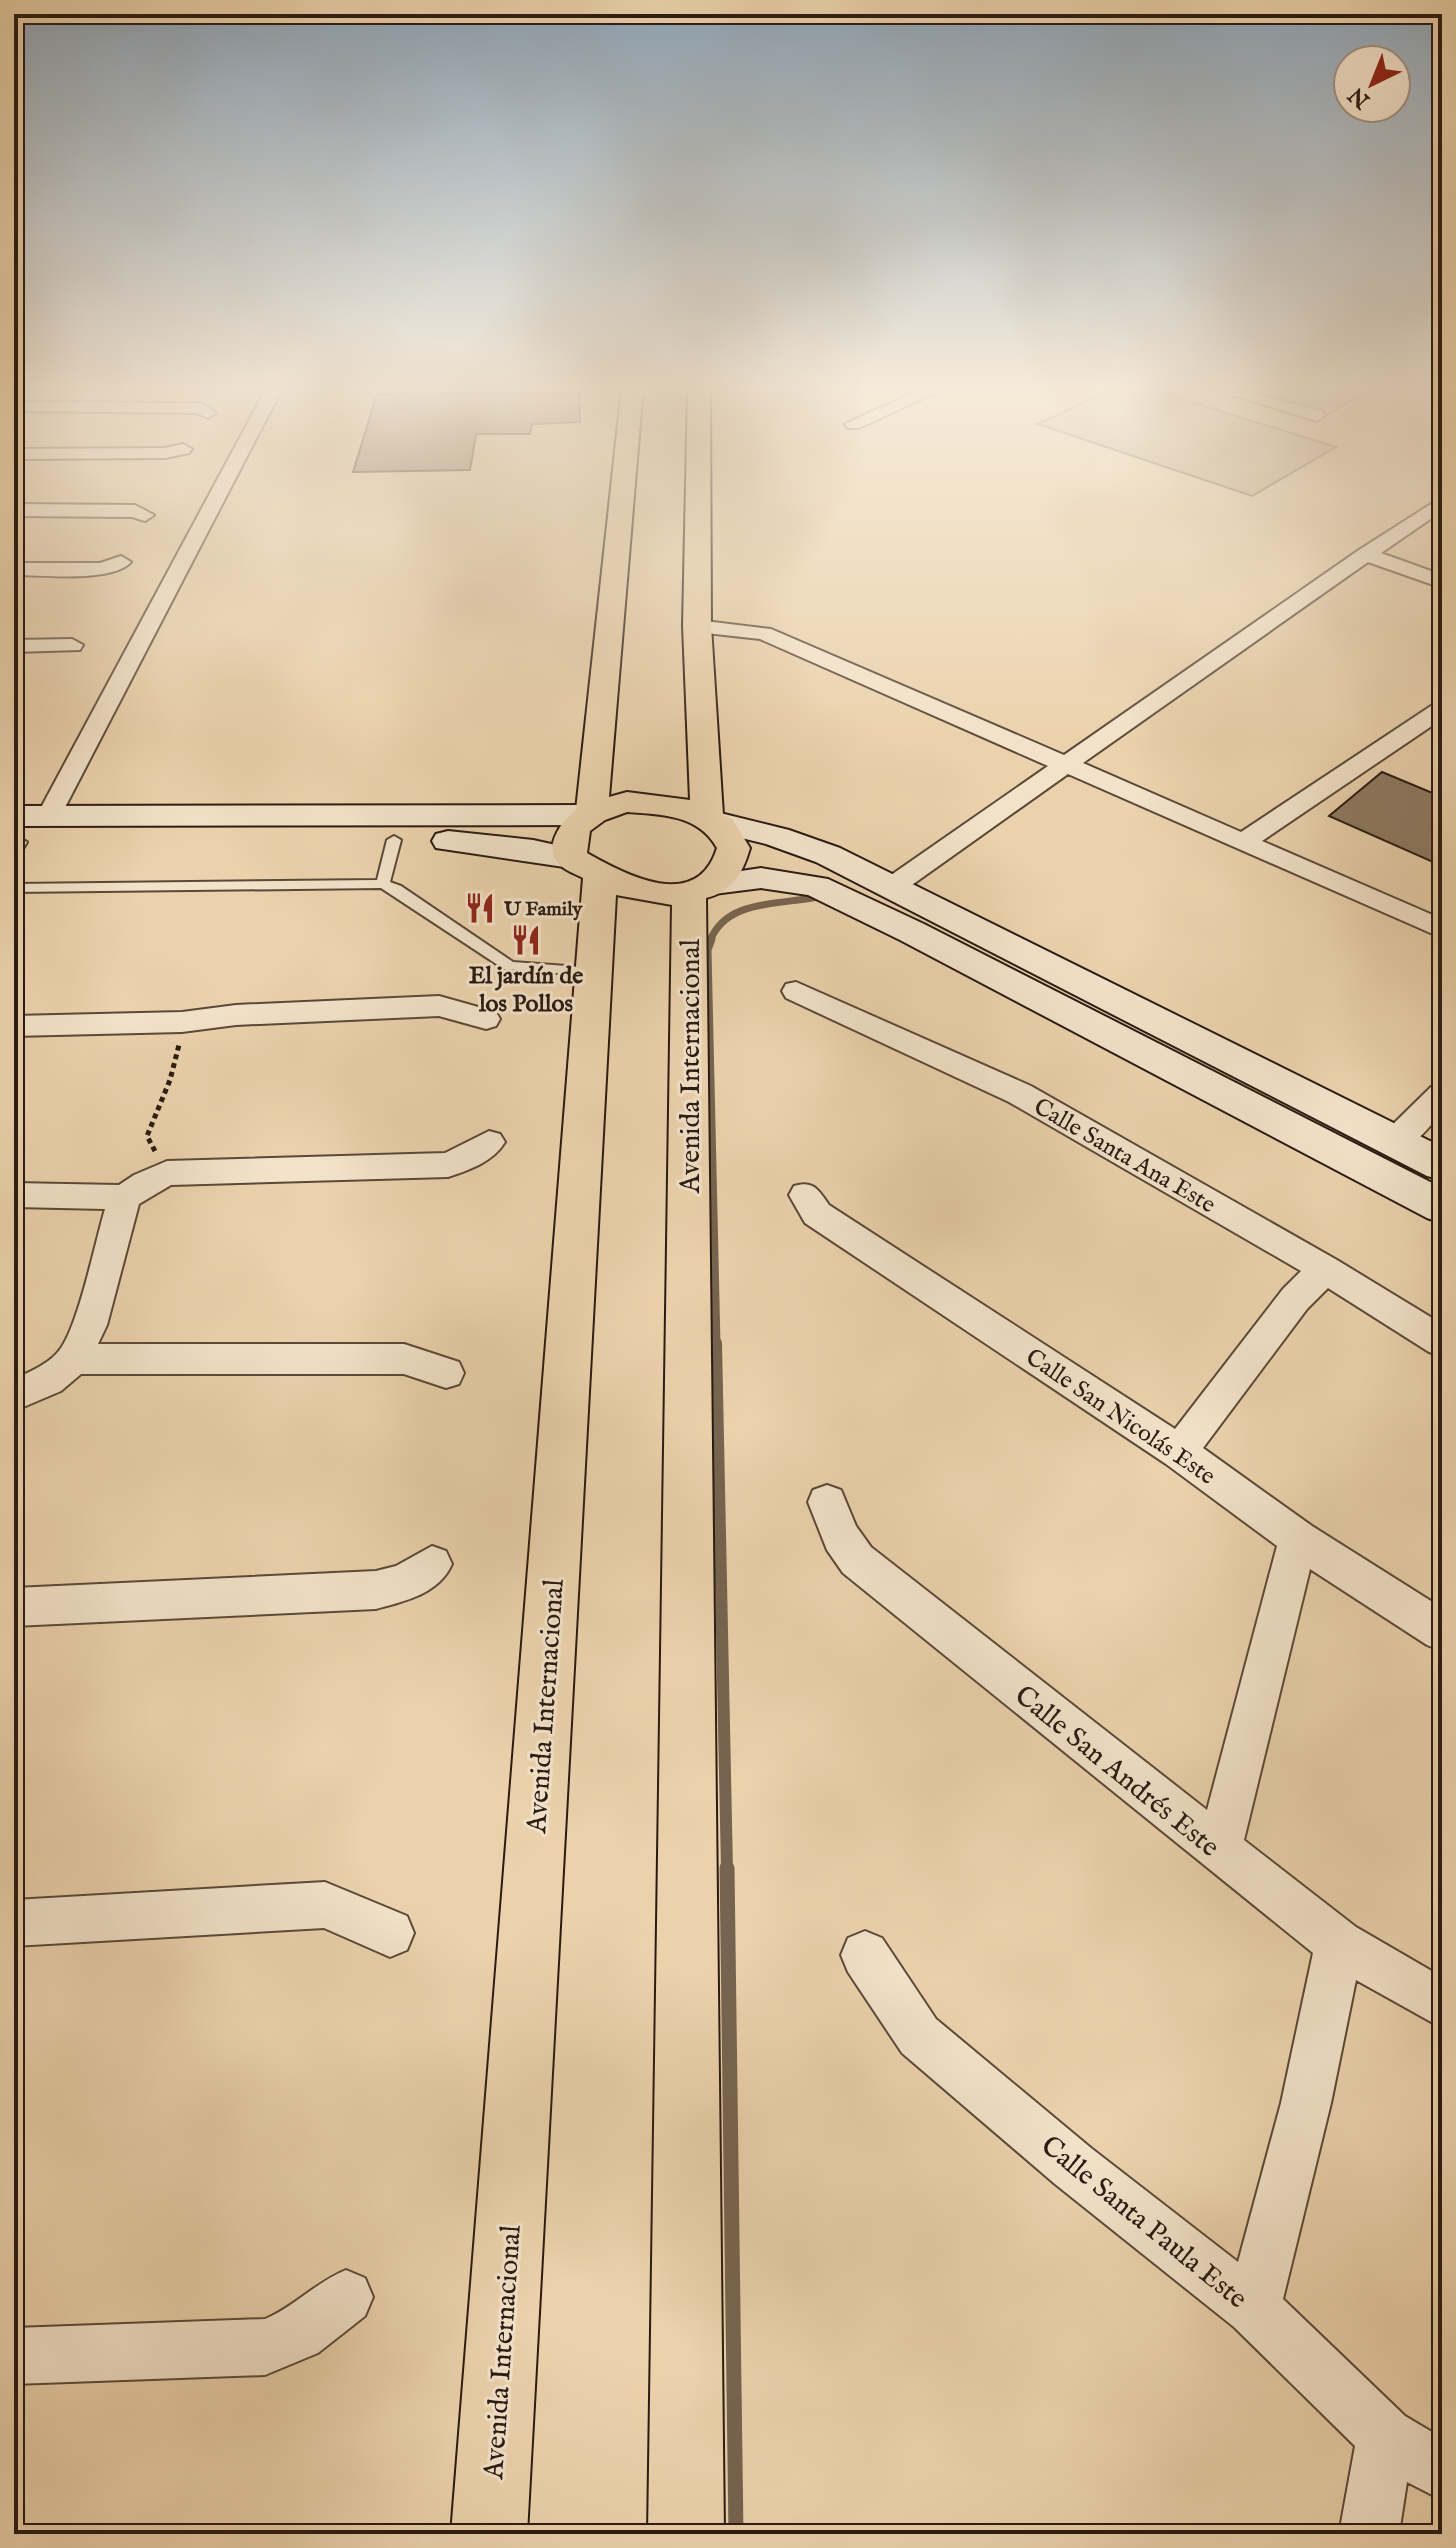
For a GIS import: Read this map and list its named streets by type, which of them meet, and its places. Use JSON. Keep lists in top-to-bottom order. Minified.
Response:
{"streets":{"main road":["Avenida Internacional"],"street":["Calle Santa Ana Este","Calle San Nicolás Este","Calle San Andrés Este","Calle Santa Paula Este"]},"places":{"restaurant":["U Family","El jardín de los Pollos"]},"north":"bottom left"}
